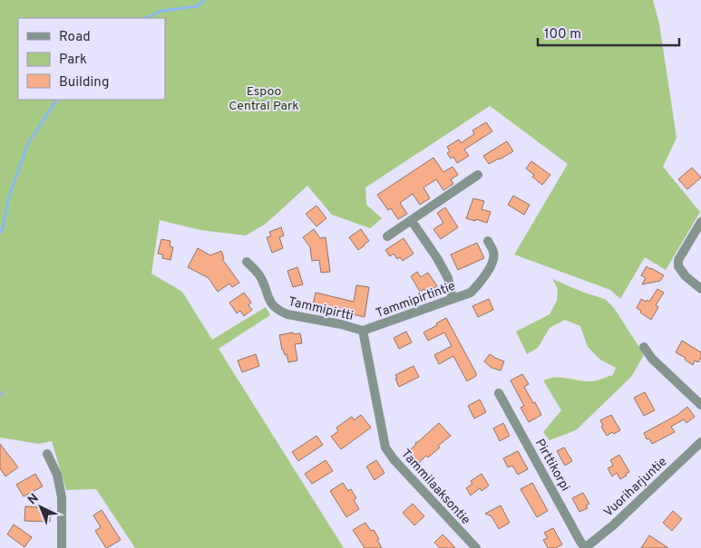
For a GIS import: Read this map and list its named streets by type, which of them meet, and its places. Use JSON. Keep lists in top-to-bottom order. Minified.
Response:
{"streets":{"street":["Tammipirtintie","Tammipirtti","Pirttikorpi","Tammilaaksontie","Vuoriharjuntie"]},"crossings":[["Tammipirtintie","Tammipirtti"],["Tammipirtintie","Tammilaaksontie"],["Tammipirtti","Tammilaaksontie"],["Pirttikorpi","Vuoriharjuntie"]],"parks":["Espoo Central Park"],"legend":["Road","Park","Building"],"scale_bar":"100 m","north":"top left"}
